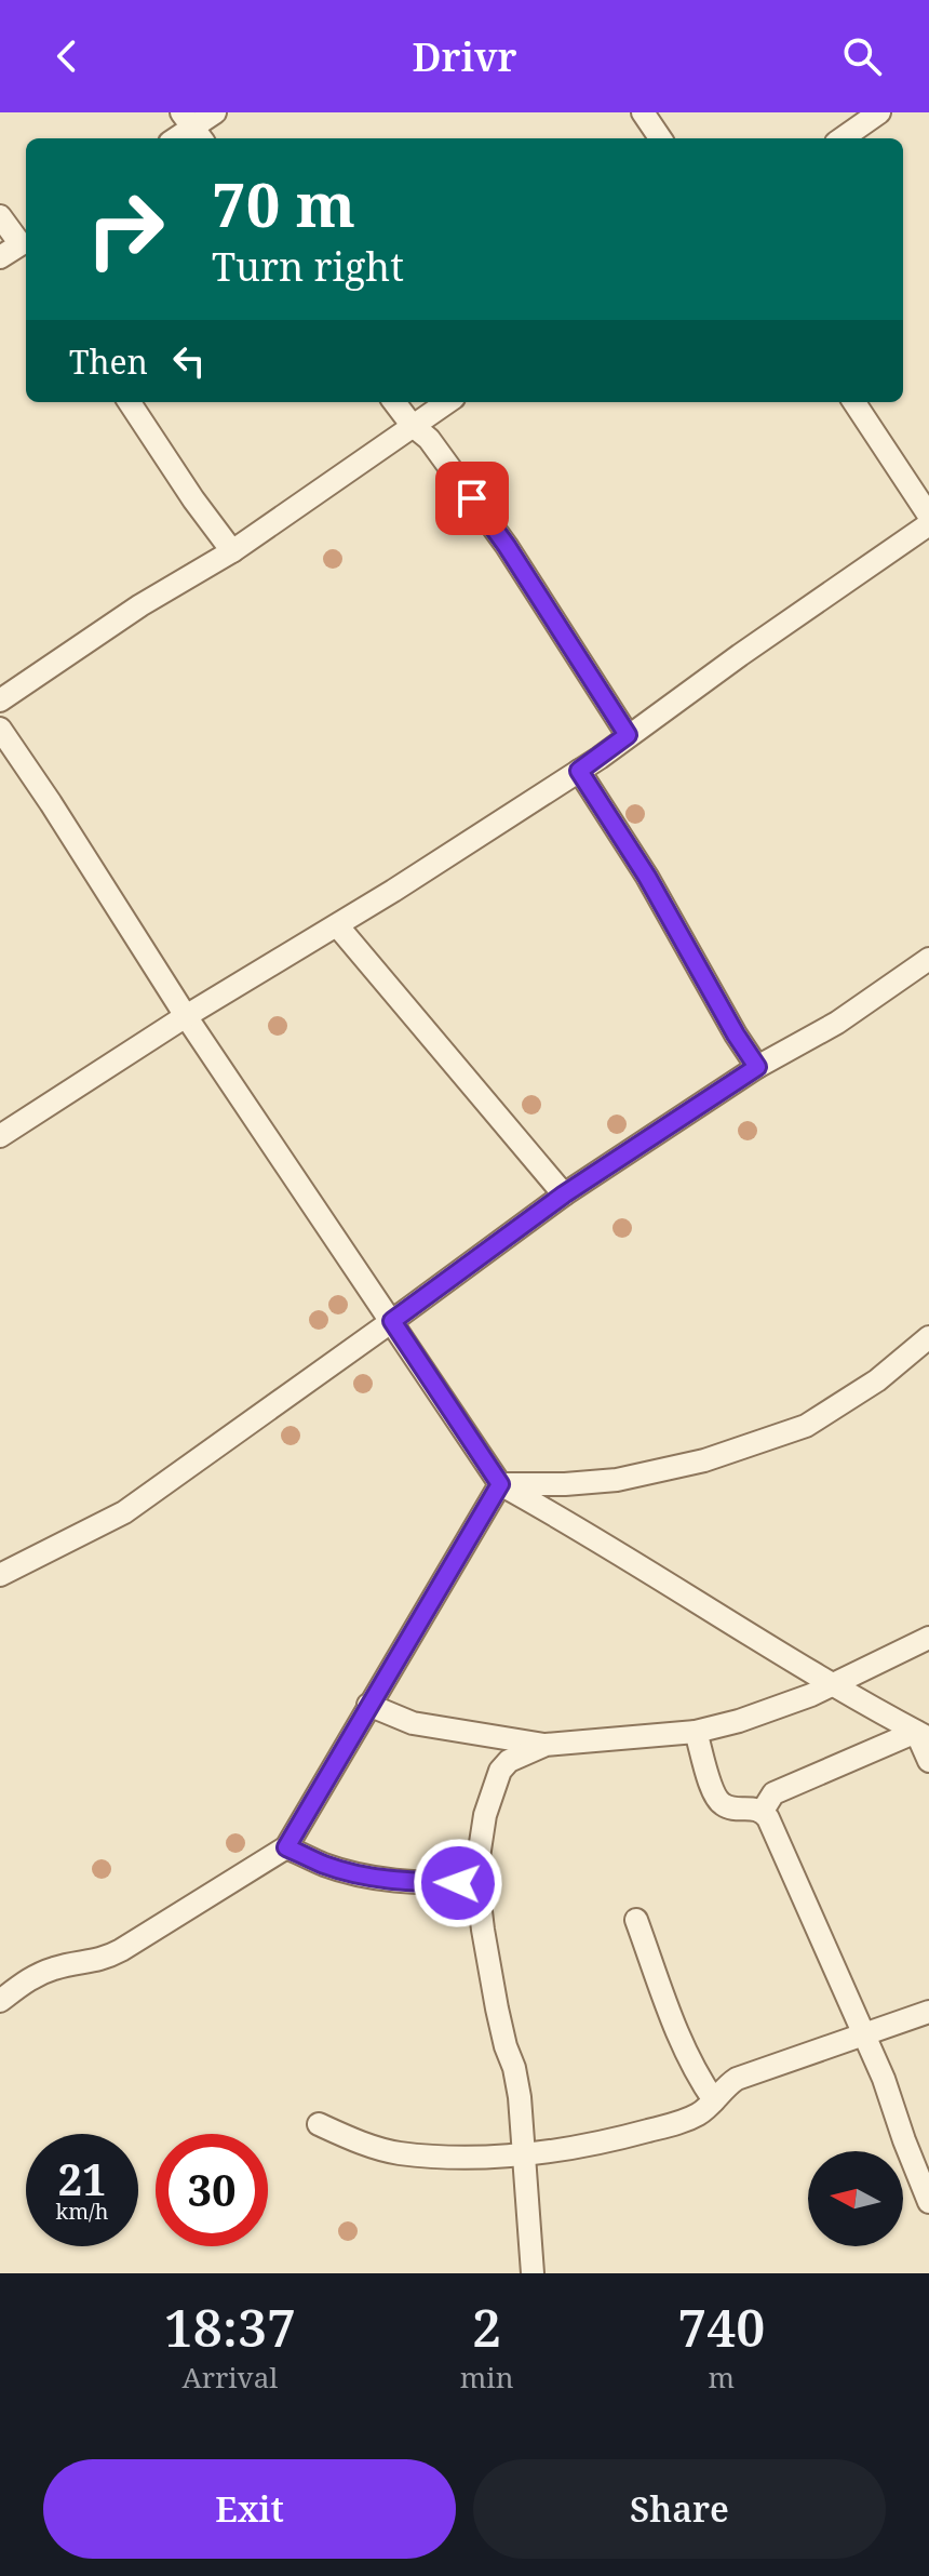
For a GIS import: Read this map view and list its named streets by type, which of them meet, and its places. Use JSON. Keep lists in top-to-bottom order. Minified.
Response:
{"north":"left","page":{"header":"Drivr","turn":["70 m","Turn right"],"then":"Then","speed":"21 km/h","limit":"30","eta":["18:37","Arrival","2","min","740","m"],"buttons":["Exit","Share"]}}
